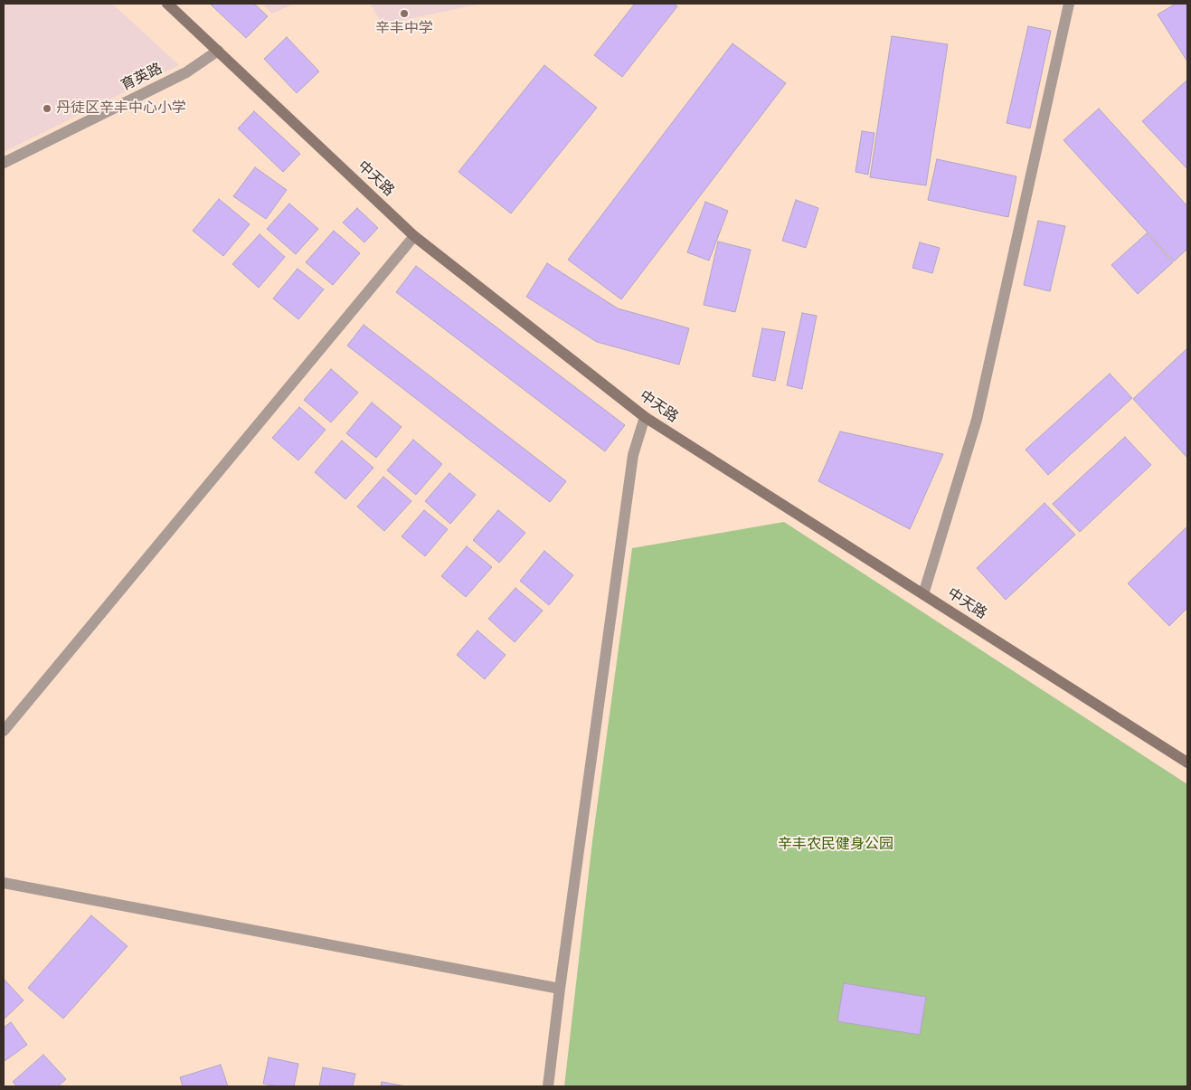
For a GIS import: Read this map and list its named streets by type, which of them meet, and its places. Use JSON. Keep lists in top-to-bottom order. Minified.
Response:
{"streets":{"main road":["中天路"],"street":["育英路"]},"crossings":[["育英路","中天路"]],"parks":["辛丰农民健身公园"],"places":["辛丰中学","丹徒区辛丰中心小学"]}
